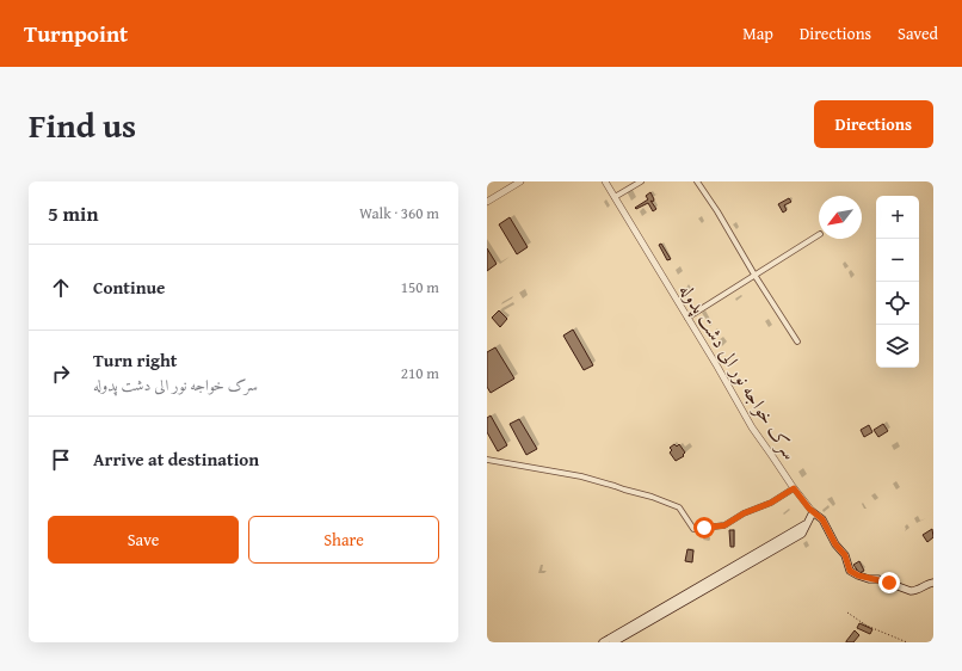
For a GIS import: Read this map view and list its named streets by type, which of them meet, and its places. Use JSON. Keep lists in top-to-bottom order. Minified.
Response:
{"streets":{"main road":["سرک خواجه نور الی دشت پدوله"]},"north":"bottom left","page":{"header":"Turnpoint","nav":["Map","Directions","Saved"],"title":"Find us","buttons":["Directions",["Save","Share"]],"heading":["5 min","Walk · 360 m"],"map_buttons":["+","−"],"list":[["Continue","150 m"],["Turn right","سرک خواجه نور الی دشت پدوله","210 m"],"Arrive at destination"]}}
